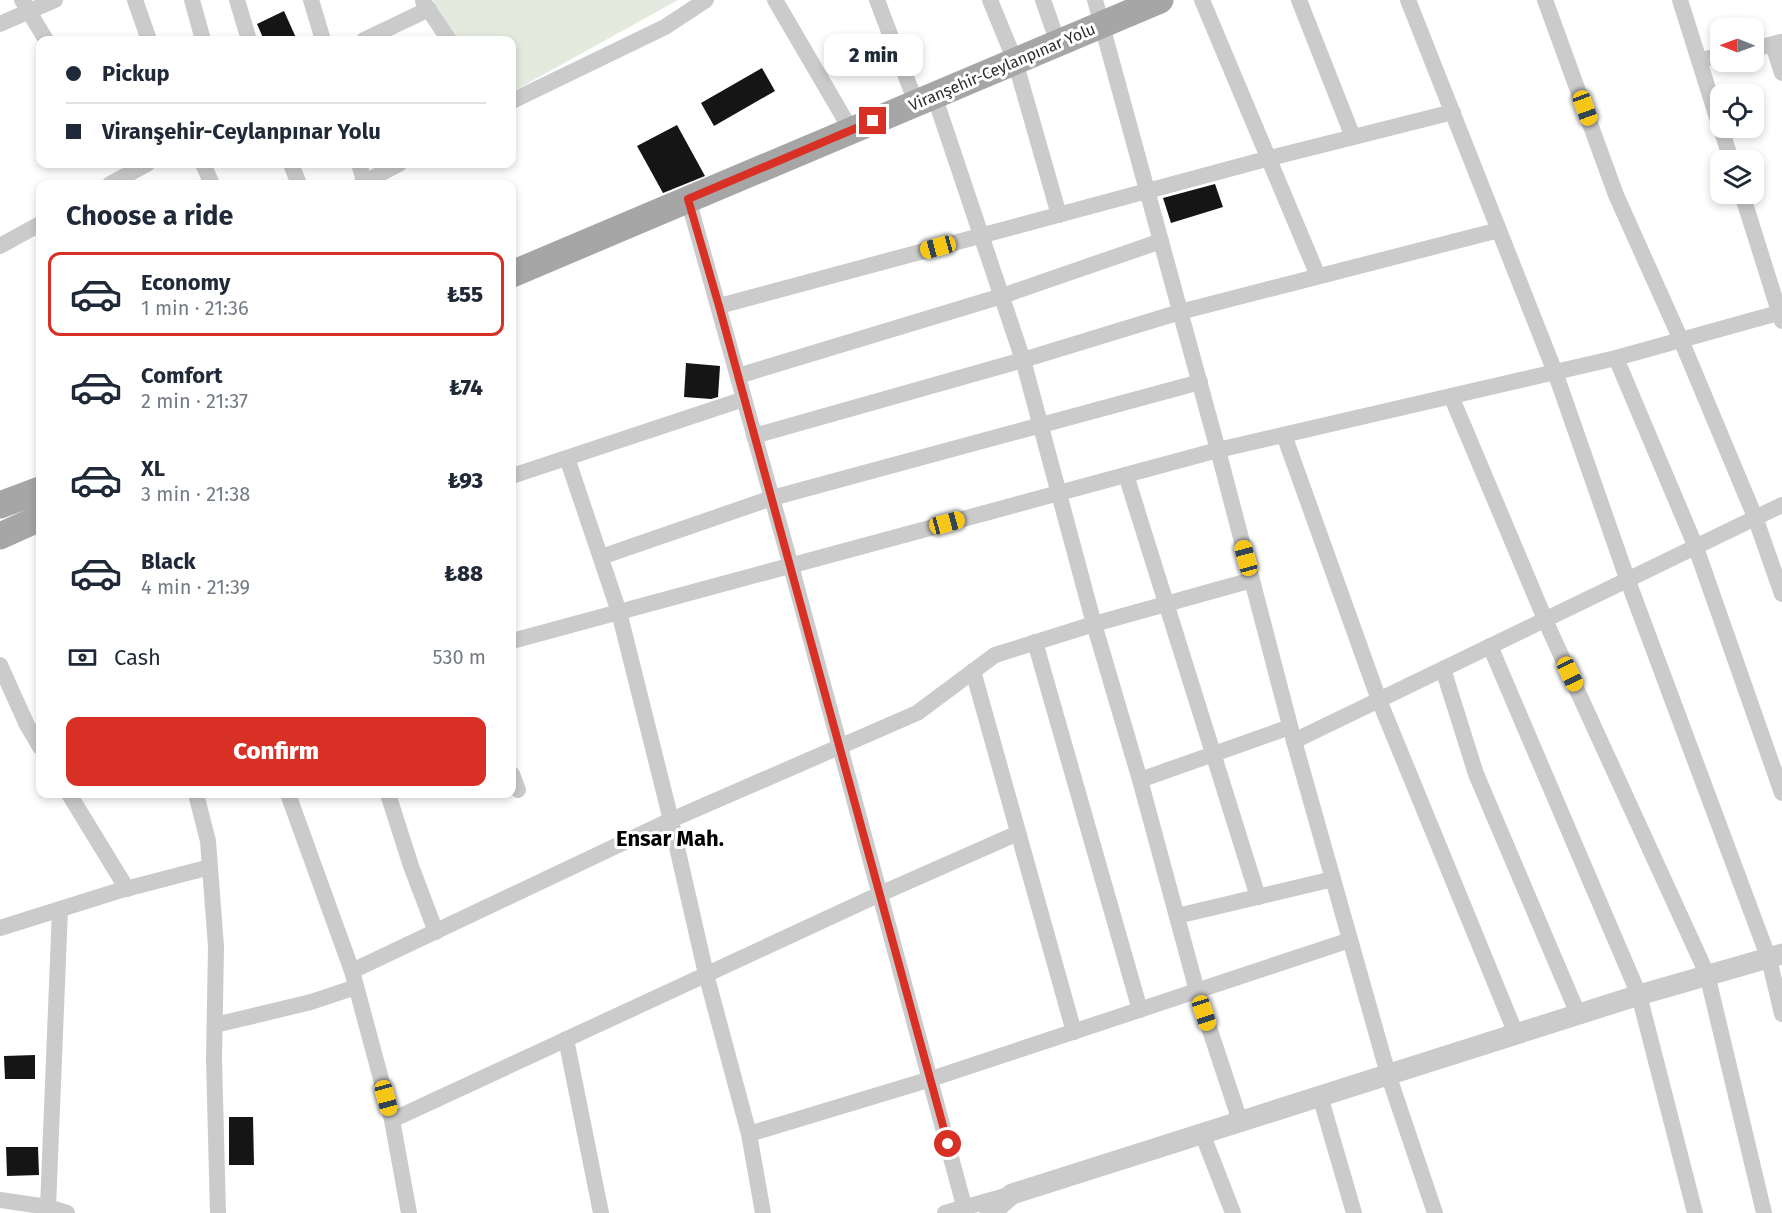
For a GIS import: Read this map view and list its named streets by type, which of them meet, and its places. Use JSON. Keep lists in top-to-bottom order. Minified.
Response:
{"streets":{"main road":["Viranşehir-Ceylanpınar Yolu"]},"districts":["Ensar Mah."],"north":"left","page":{"bubble":"2 min","banner":["Pickup","Viranşehir-Ceylanpınar Yolu"],"heading":"Choose a ride","list":[{"name":"Economy","note":"1 min · 21:36","value":"₺55"},{"name":"Comfort","note":"2 min · 21:37","value":"₺74"},{"name":"XL","note":"3 min · 21:38","value":"₺93"},{"name":"Black","note":"4 min · 21:39","value":"₺88"}],"pay":["Cash","530 m"],"buttons":"Confirm"}}
